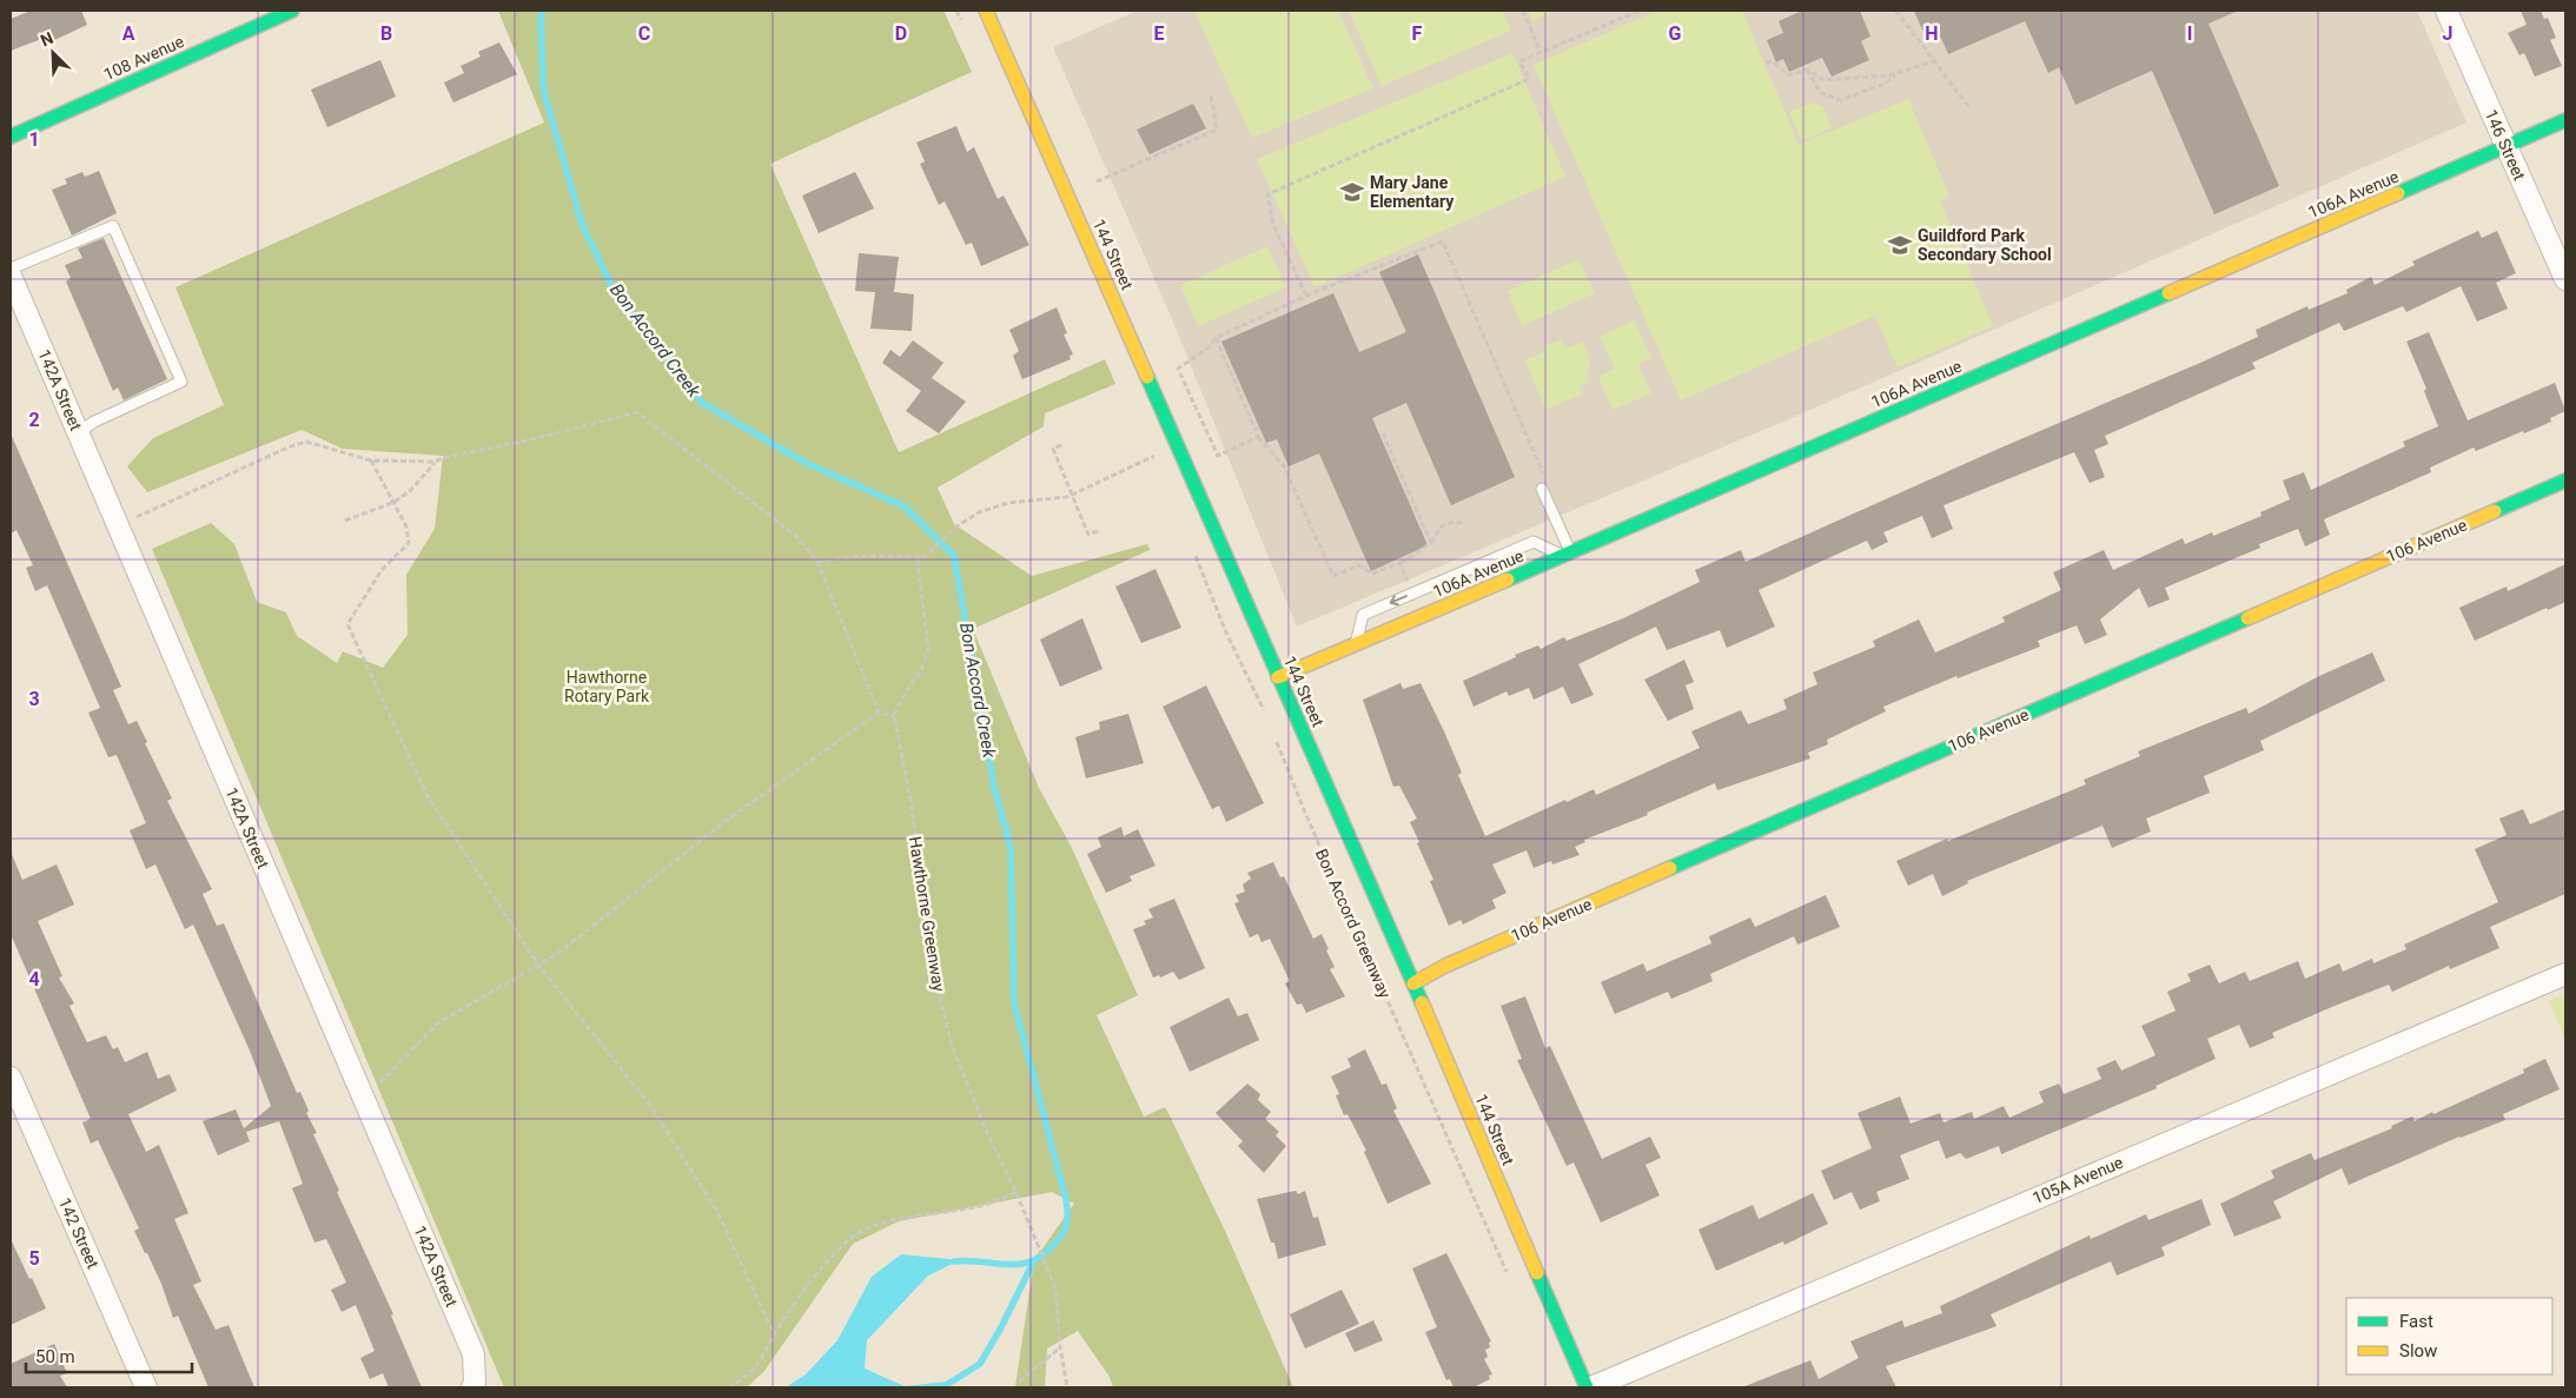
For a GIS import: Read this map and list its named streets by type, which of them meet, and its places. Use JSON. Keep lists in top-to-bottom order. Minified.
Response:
{"streets":{"street":["108 Avenue","146 Street","106A Avenue","144 Street","142A Street","106 Avenue","105A Avenue","142 Street"],"path":["Hawthorne Greenway","Bon Accord Greenway"]},"crossings":[["146 Street","106A Avenue"],["106A Avenue","144 Street"],["144 Street","106 Avenue"],["144 Street","105A Avenue"]],"water":["Bon Accord Creek"],"parks":["Hawthorne Rotary Park"],"places":{"school or university":["Mary Jane Elementary","Guildford Park Secondary School"]},"legend":["Fast","Slow"],"scale_bar":"50 m","north":"top left","grid":{"columns":["A","B","C","D","E","F","G","H","I","J"],"rows":["1","2","3","4","5"]}}
